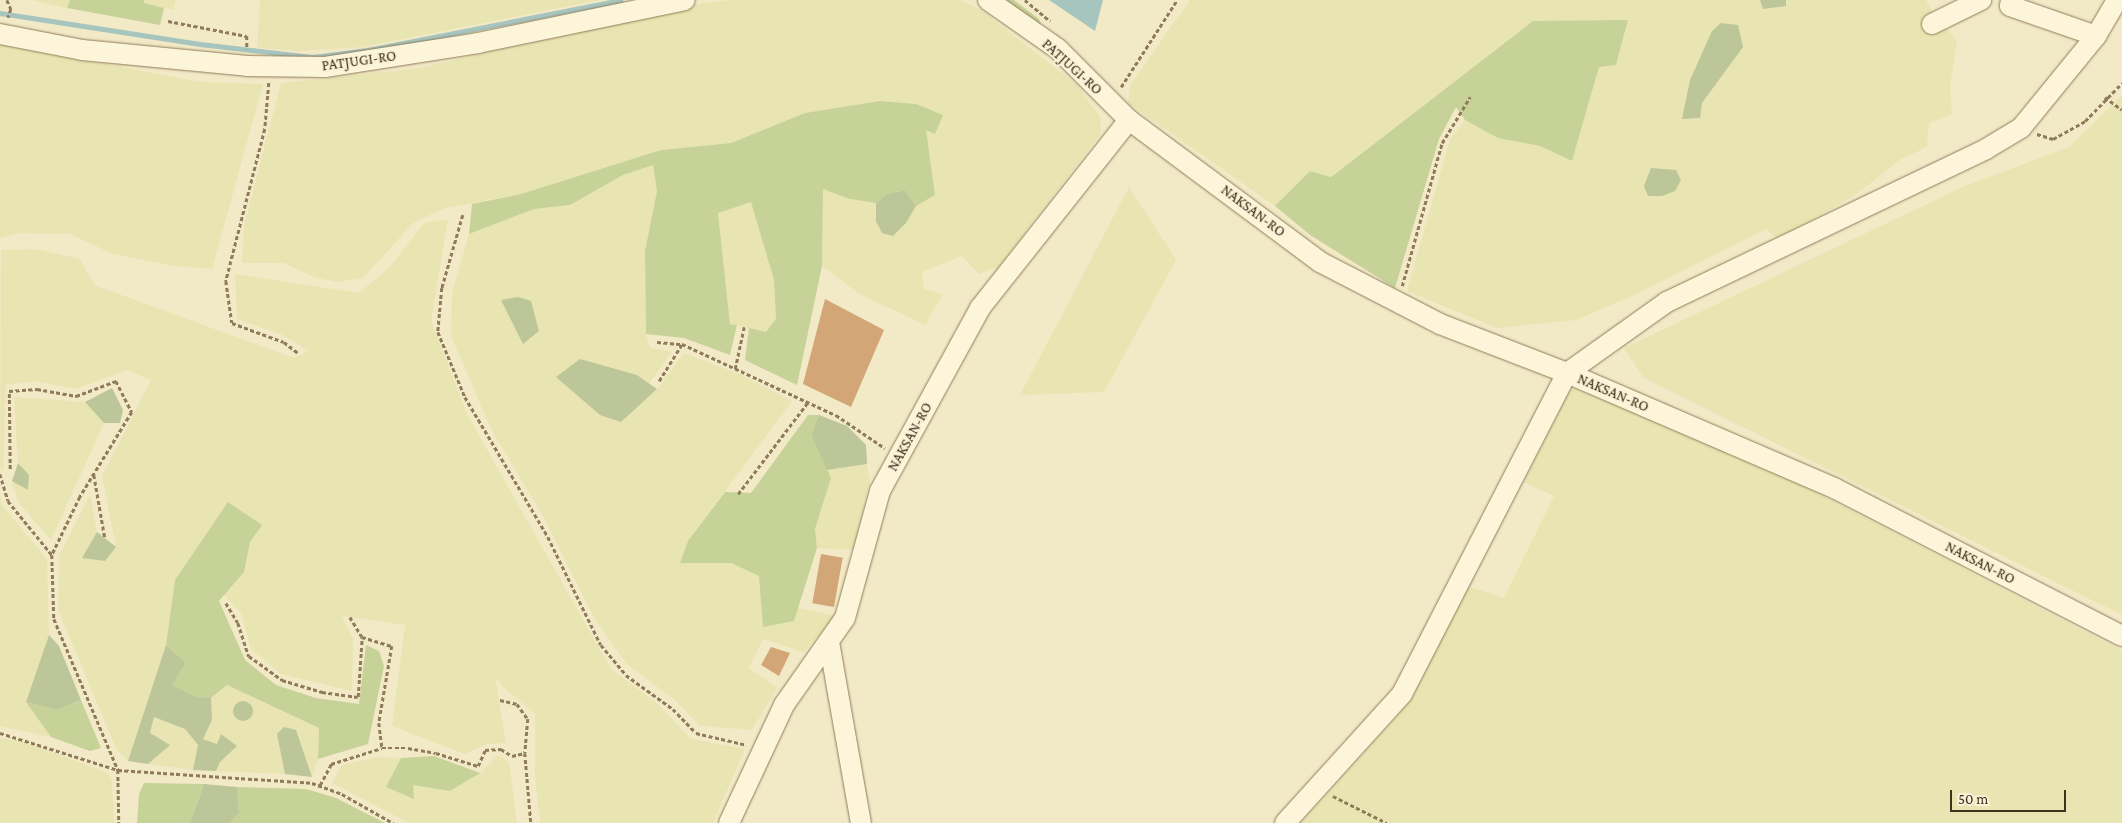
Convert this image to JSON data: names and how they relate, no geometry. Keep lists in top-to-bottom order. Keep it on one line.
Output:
{"streets":{"street":["PATJUGI-RO","NAKSAN-RO"]},"crossings":[["PATJUGI-RO","NAKSAN-RO"]],"scale_bar":"50 m"}
